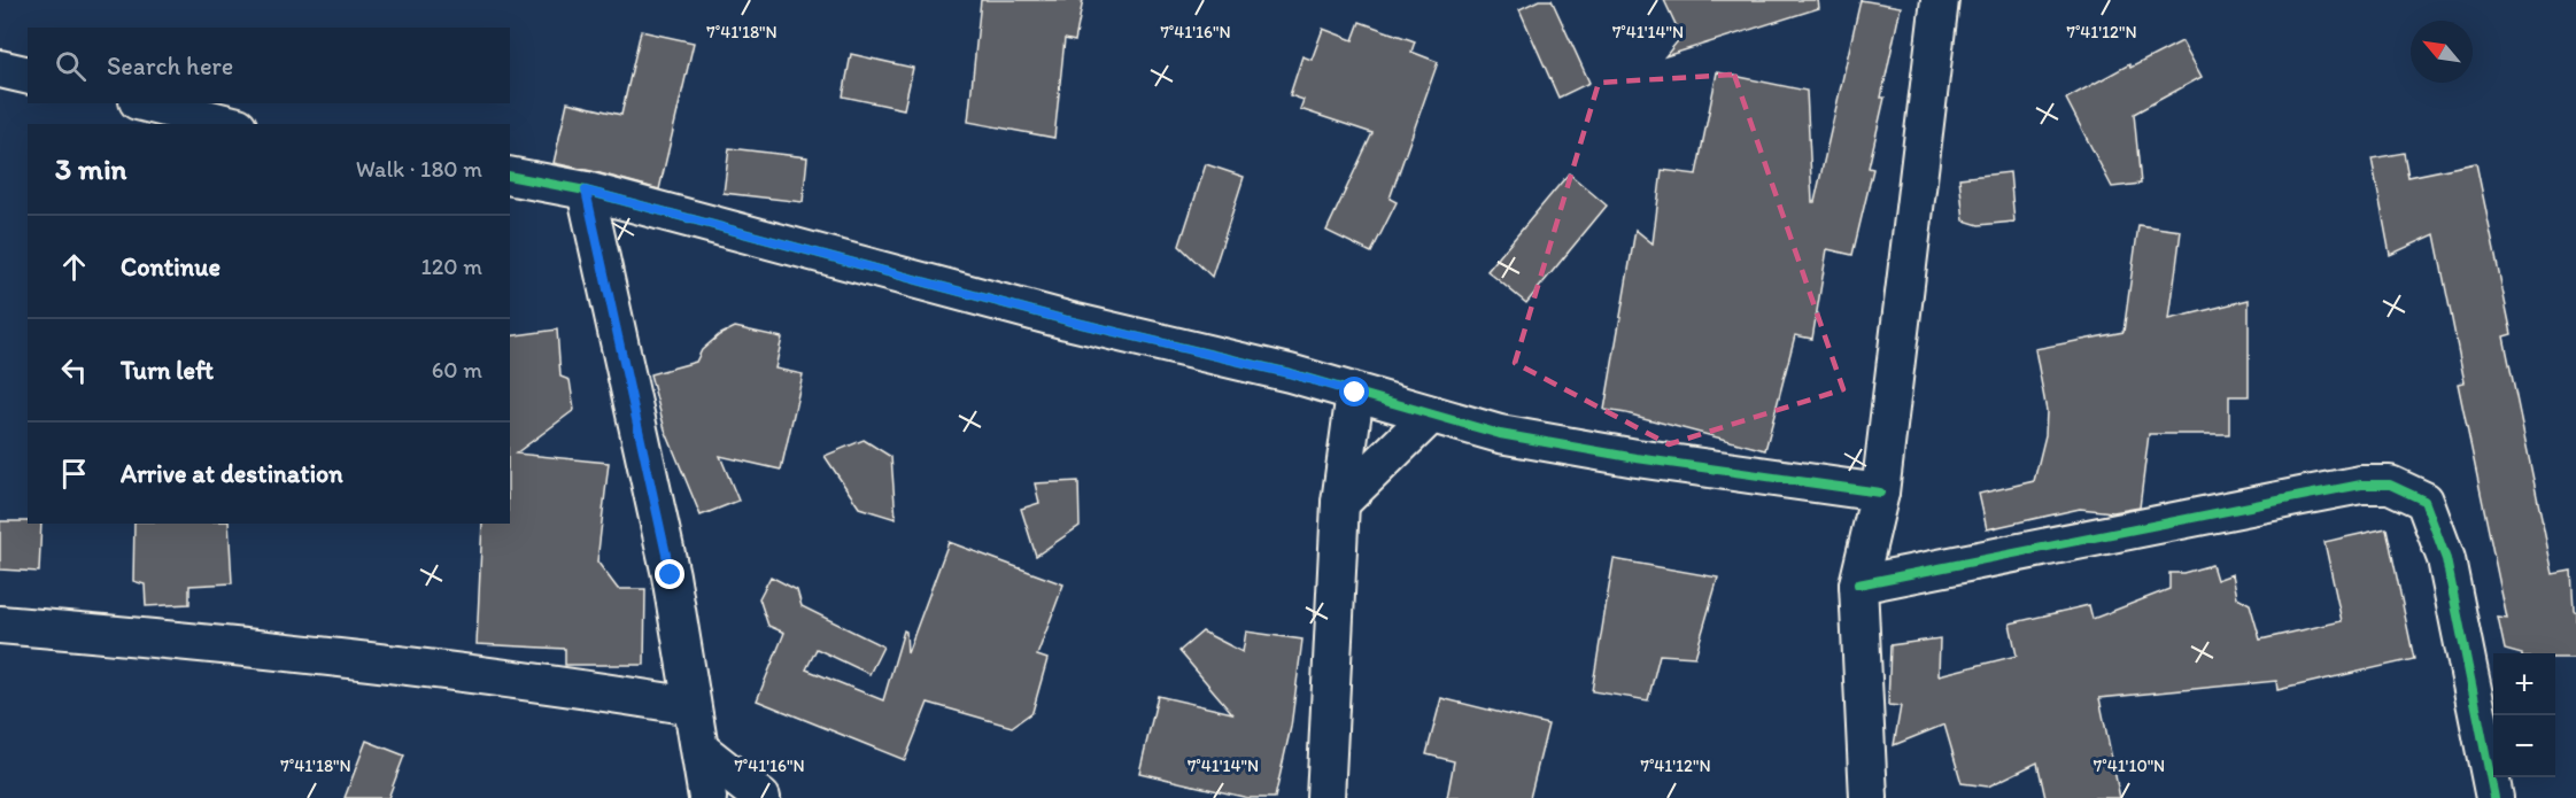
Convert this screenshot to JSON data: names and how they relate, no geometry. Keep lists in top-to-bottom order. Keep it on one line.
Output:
{"north":"top left","page":{"search":"Search here","heading":["3 min","Walk · 180 m"],"list":[["Continue","120 m"],["Turn left","60 m"],"Arrive at destination"],"map_buttons":["+","−"]},"coordinates":["7°41'16\"N","7°41'14\"N","7°41'18\"N","7°41'12\"N","7°41'10\"N"]}
